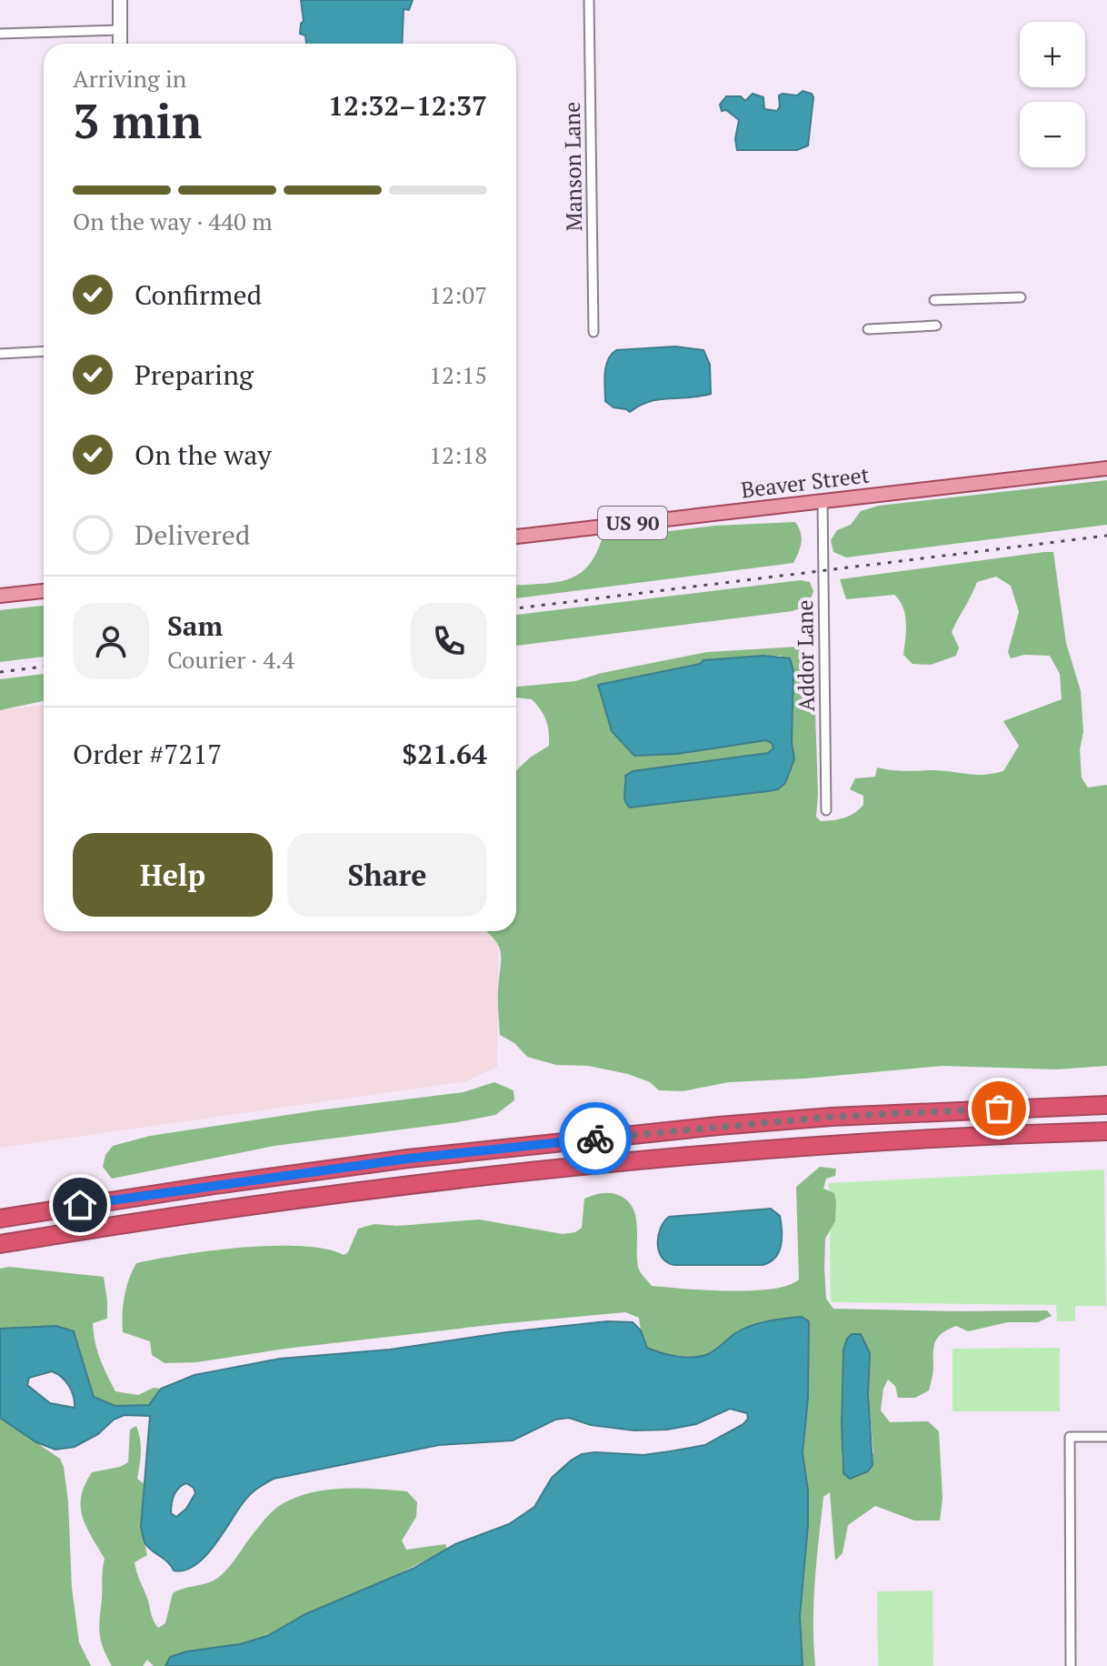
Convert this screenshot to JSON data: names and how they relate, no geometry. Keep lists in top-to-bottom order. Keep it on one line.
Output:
{"streets":{"main road":["Beaver Street","US 90"],"street":["Manson Lane","Addor Lane"]},"crossings":[["Beaver Street","Addor Lane"]],"page":{"map_buttons":["+","−"],"heading":["3 min","Arriving in","12:32–12:37"],"panel":["Sam","Courier · 4.4","Order #7217","$21.64"],"bar":"On the way · 440 m","list":[["Confirmed","12:07"],["Preparing","12:15"],["On the way","12:18"],"Delivered"],"buttons":["Help","Share"]}}
